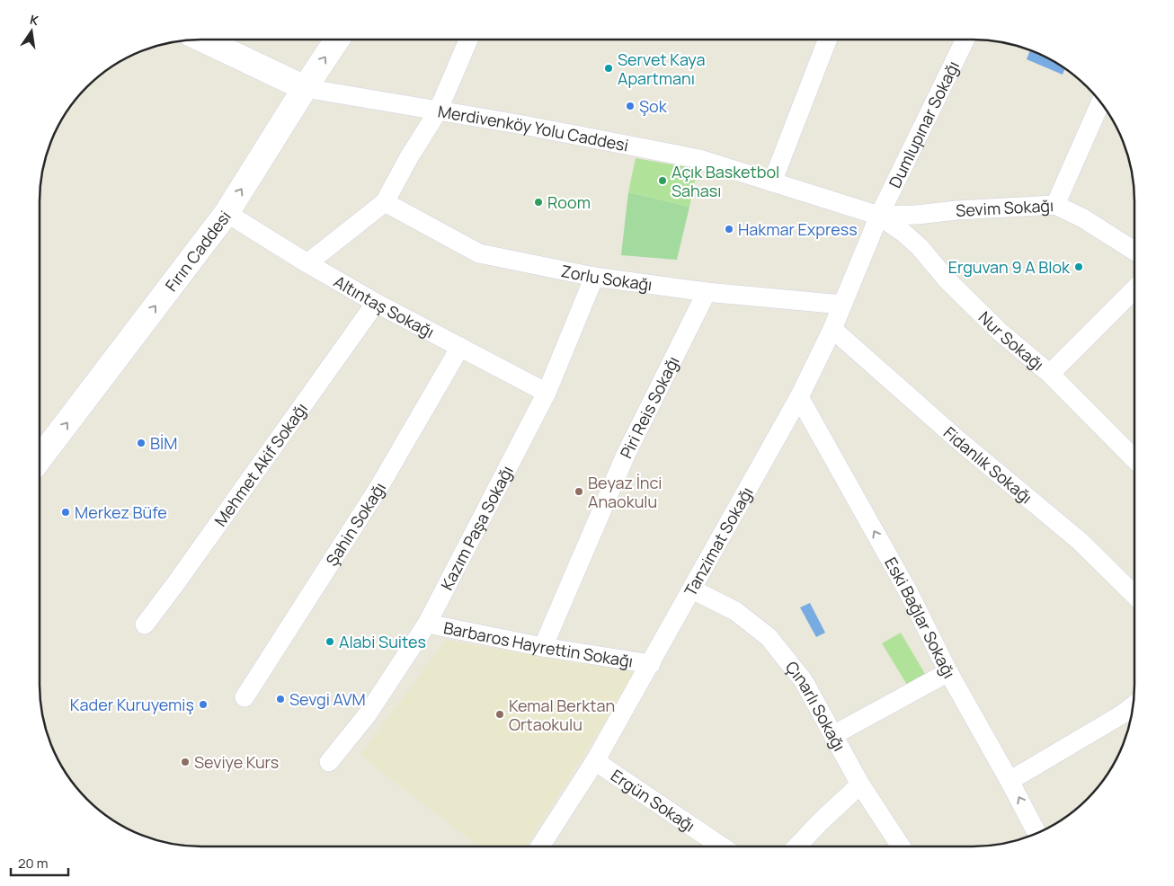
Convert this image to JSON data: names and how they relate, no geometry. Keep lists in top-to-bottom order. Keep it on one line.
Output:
{"streets":{"main road":["Merdivenköy Yolu Caddesi","Fırın Caddesi"],"street":["Dumlupınar Sokağı","Sevim Sokağı","Zorlu Sokağı","Altıntaş Sokağı","Nur Sokağı","Piri Reis Sokağı","Mehmet Akif Sokağı","Fidanlık Sokağı","Şahin Sokağı","Kazım Paşa Sokağı","Tanzimat Sokağı","Eski Bağlar Sokağı","Barbaros Hayrettin Sokağı","Çınarlı Sokağı","Ergün Sokağı"]},"crossings":[["Dumlupınar Sokağı","Merdivenköy Yolu Caddesi"],["Dumlupınar Sokağı","Sevim Sokağı"],["Dumlupınar Sokağı","Nur Sokağı"],["Dumlupınar Sokağı","Tanzimat Sokağı"],["Merdivenköy Yolu Caddesi","Sevim Sokağı"],["Merdivenköy Yolu Caddesi","Fırın Caddesi"],["Merdivenköy Yolu Caddesi","Nur Sokağı"],["Merdivenköy Yolu Caddesi","Tanzimat Sokağı"],["Sevim Sokağı","Nur Sokağı"],["Sevim Sokağı","Tanzimat Sokağı"],["Fırın Caddesi","Altıntaş Sokağı"],["Zorlu Sokağı","Piri Reis Sokağı"],["Zorlu Sokağı","Kazım Paşa Sokağı"],["Zorlu Sokağı","Tanzimat Sokağı"],["Altıntaş Sokağı","Mehmet Akif Sokağı"],["Altıntaş Sokağı","Şahin Sokağı"],["Altıntaş Sokağı","Kazım Paşa Sokağı"],["Nur Sokağı","Tanzimat Sokağı"],["Piri Reis Sokağı","Barbaros Hayrettin Sokağı"],["Fidanlık Sokağı","Tanzimat Sokağı"],["Kazım Paşa Sokağı","Barbaros Hayrettin Sokağı"],["Tanzimat Sokağı","Eski Bağlar Sokağı"],["Tanzimat Sokağı","Barbaros Hayrettin Sokağı"],["Tanzimat Sokağı","Çınarlı Sokağı"],["Tanzimat Sokağı","Ergün Sokağı"]],"one_way":["Fırın Caddesi","Eski Bağlar Sokağı"],"places":["Servet Kaya Apartmanı","Şok","Açık Basketbol Sahası","Room","Hakmar Express","Erguvan 9 A Blok","BİM","Beyaz İnci Anaokulu","Merkez Büfe","Alabi Suites","Sevgi AVM","Kader Kuruyemiş","Kemal Berktan Ortaokulu","Seviye Kurs"],"scale_bar":"20 m","north":"top"}
